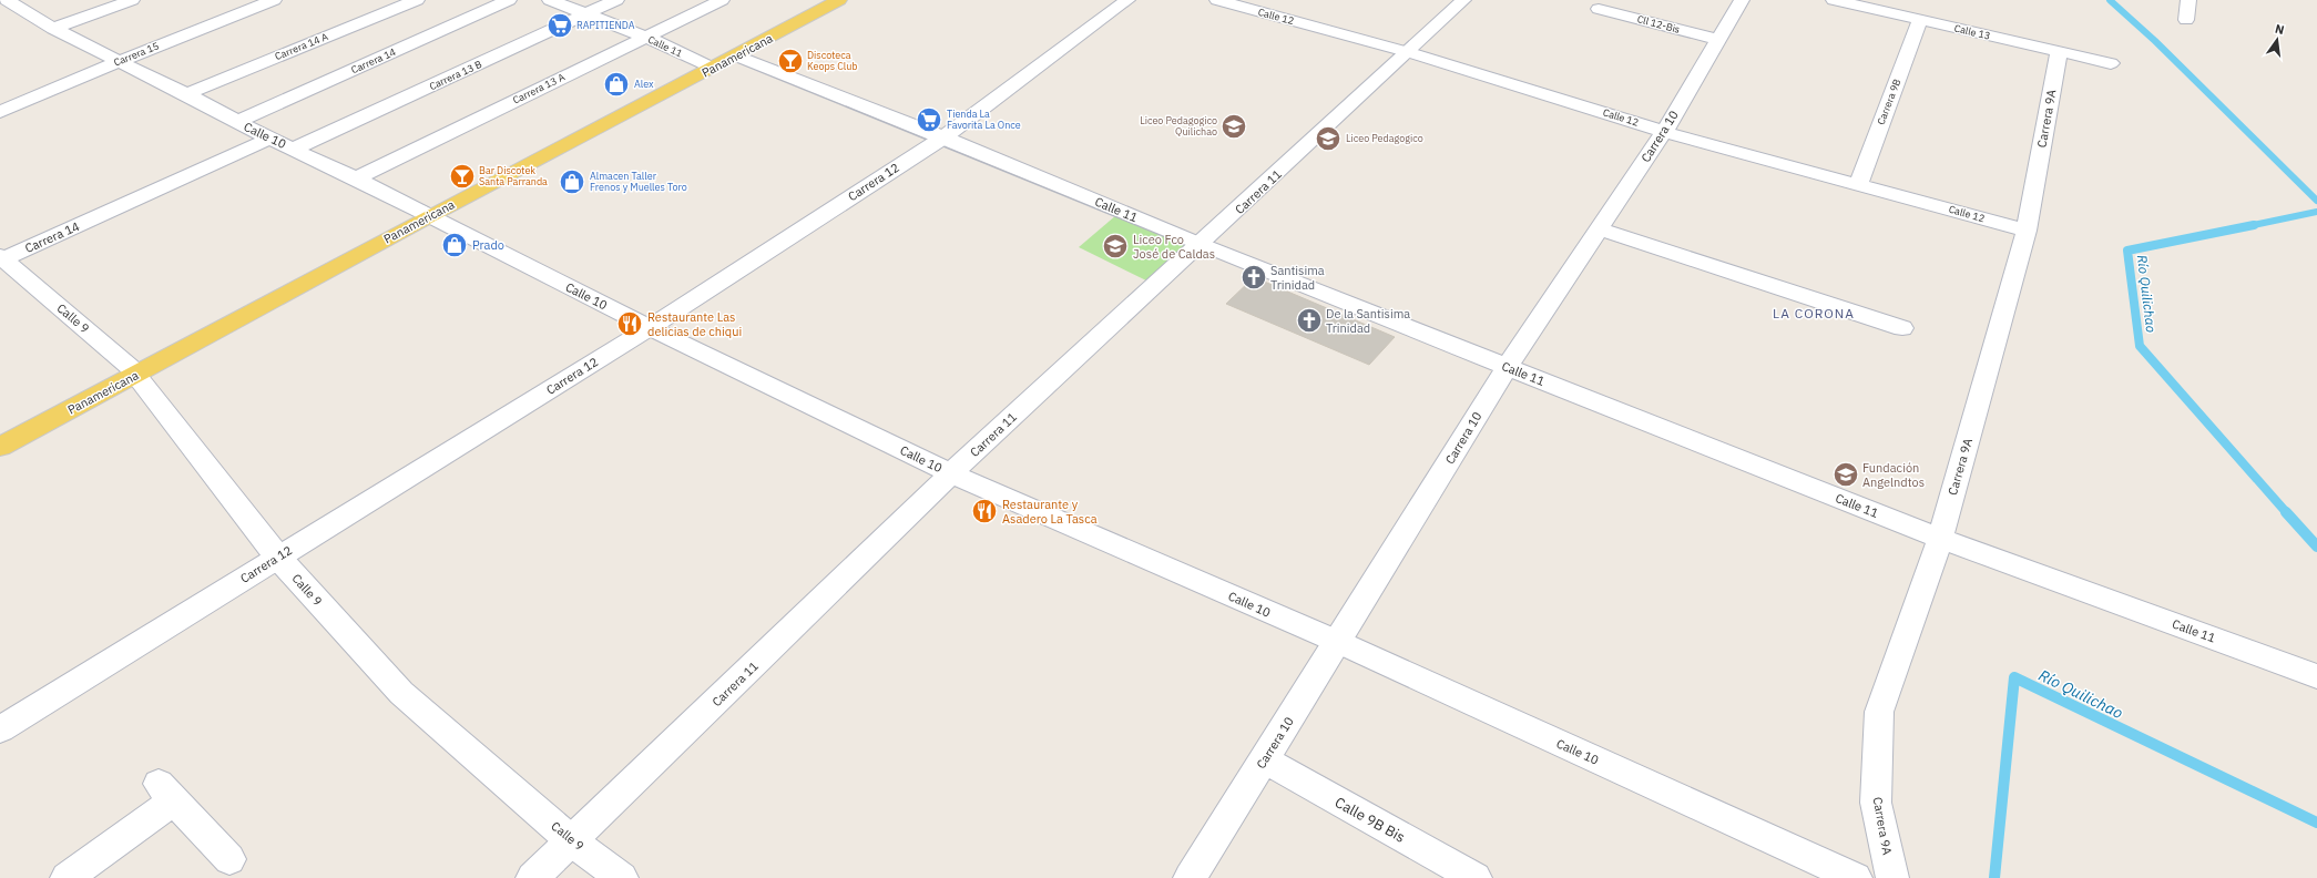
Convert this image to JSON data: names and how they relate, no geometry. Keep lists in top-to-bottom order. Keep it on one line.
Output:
{"streets":{"main road":["Panamericana"],"street":["Calle 12","Cll 12-Bis","Calle 13","Carrera 14 A","Calle 11","Carrera 15","Carrera 14","Carrera 13 B","Carrera 13 A","Carrera 9B","Carrera 9A","Calle 10","Carrera 10","Carrera 12","Carrera 11","Calle 9","Calle 9B Bis"]},"crossings":[["Calle 12","Carrera 9B"],["Calle 12","Carrera 9A"],["Calle 12","Carrera 10"],["Calle 12","Carrera 11"],["Cll 12-Bis","Carrera 10"],["Calle 13","Carrera 9B"],["Calle 13","Carrera 9A"],["Carrera 14 A","Calle 10"],["Calle 11","Panamericana"],["Calle 11","Carrera 13 B"],["Calle 11","Carrera 13 A"],["Calle 11","Carrera 9A"],["Calle 11","Carrera 10"],["Calle 11","Carrera 12"],["Calle 11","Carrera 11"],["Carrera 15","Calle 10"],["Panamericana","Calle 10"],["Panamericana","Calle 9"],["Carrera 14","Calle 10"],["Carrera 14","Calle 9"],["Carrera 13 B","Calle 10"],["Carrera 13 A","Calle 10"],["Calle 10","Carrera 10"],["Calle 10","Carrera 12"],["Calle 10","Carrera 11"],["Carrera 10","Calle 9B Bis"],["Carrera 12","Calle 9"],["Carrera 11","Calle 9"]],"districts":["LA CORONA"],"water":["Río Quilichao"],"places":{"supermarket":["RAPITIENDA","Tienda La Favorita La Once"],"bar":["Discoteca Keops Club","Bar Discotek Santa Parranda"],"shop":["Alex","Almacen Taller Frenos y Muelles Toro","Prado"],"school or university":["Liceo Pedagogico Quilichao","Liceo Pedagogico","Liceo Fco José de Caldas","Fundación Angelndtos"],"church":["Santisima Trinidad","De la Santisima Trinidad"],"restaurant":["Restaurante Las delicias de chiqui","Restaurante y Asadero La Tasca"]},"north":"top"}
